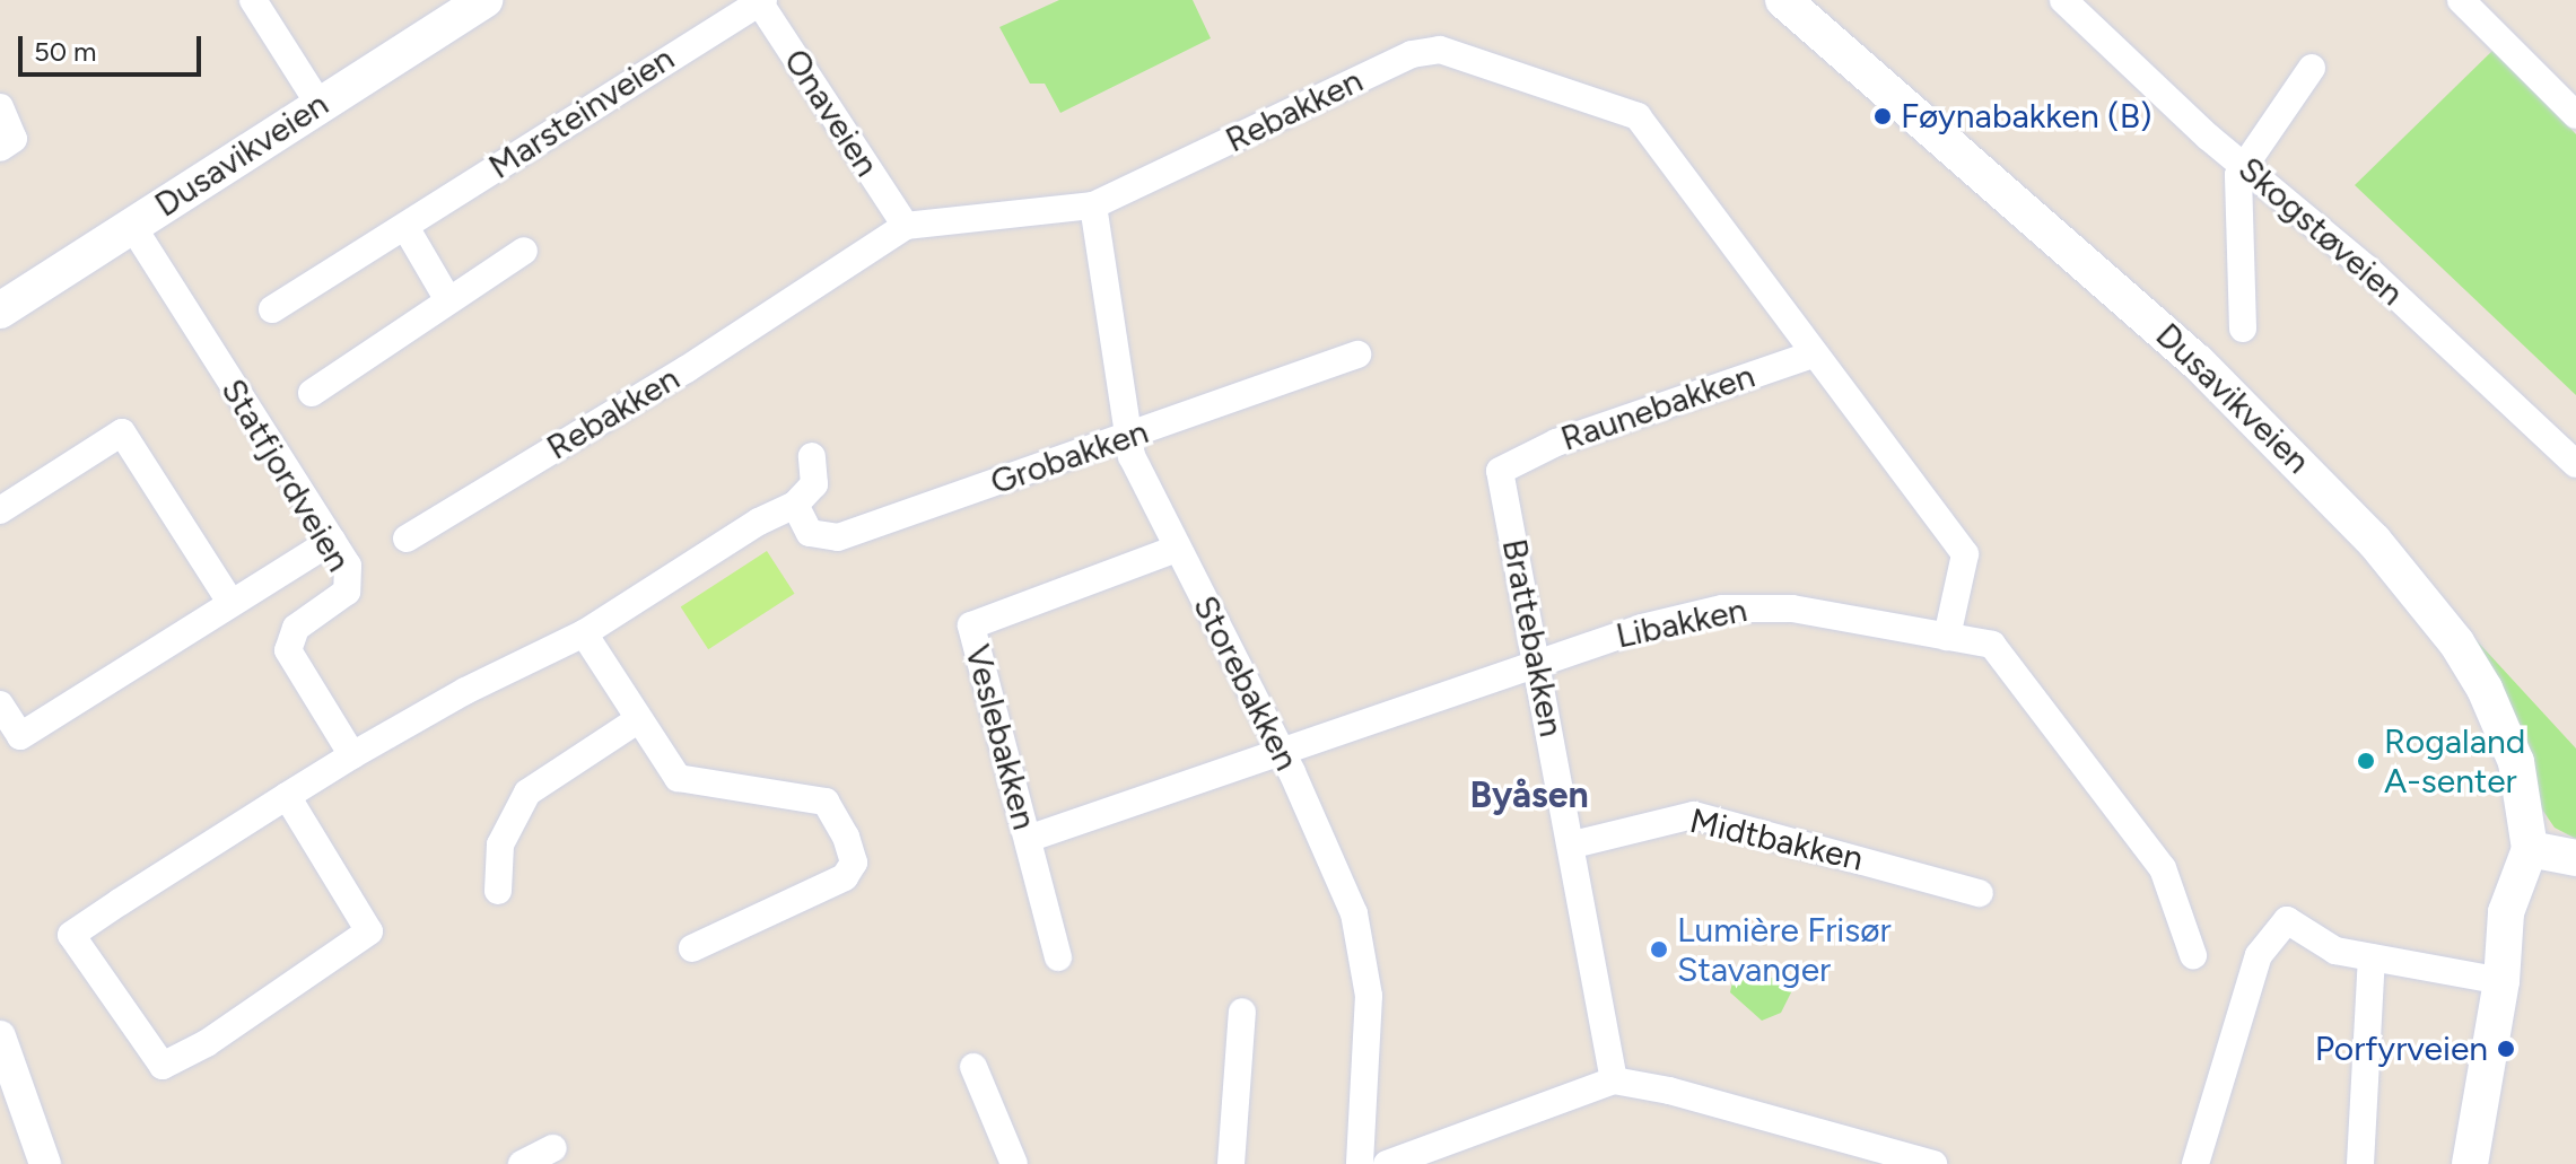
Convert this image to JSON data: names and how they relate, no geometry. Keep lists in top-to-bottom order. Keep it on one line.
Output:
{"streets":{"main road":["Dusavikveien"],"street":["Rebakken","Marsteinveien","Onaveien","Skogstøveien","Raunebakken","Grobakken","Statfjordveien","Libakken","Brattebakken","Storebakken","Veslebakken","Midtbakken"]},"crossings":[["Rebakken","Onaveien"],["Rebakken","Raunebakken"],["Rebakken","Libakken"],["Rebakken","Storebakken"],["Marsteinveien","Onaveien"],["Dusavikveien","Statfjordveien"],["Raunebakken","Brattebakken"],["Grobakken","Storebakken"],["Libakken","Brattebakken"],["Libakken","Storebakken"],["Libakken","Veslebakken"],["Brattebakken","Midtbakken"],["Storebakken","Veslebakken"]],"districts":["Byåsen"],"places":["Føynabakken (B)","Rogaland A-senter","Lumière Frisør Stavanger","Porfyrveien"],"scale_bar":"50 m"}
